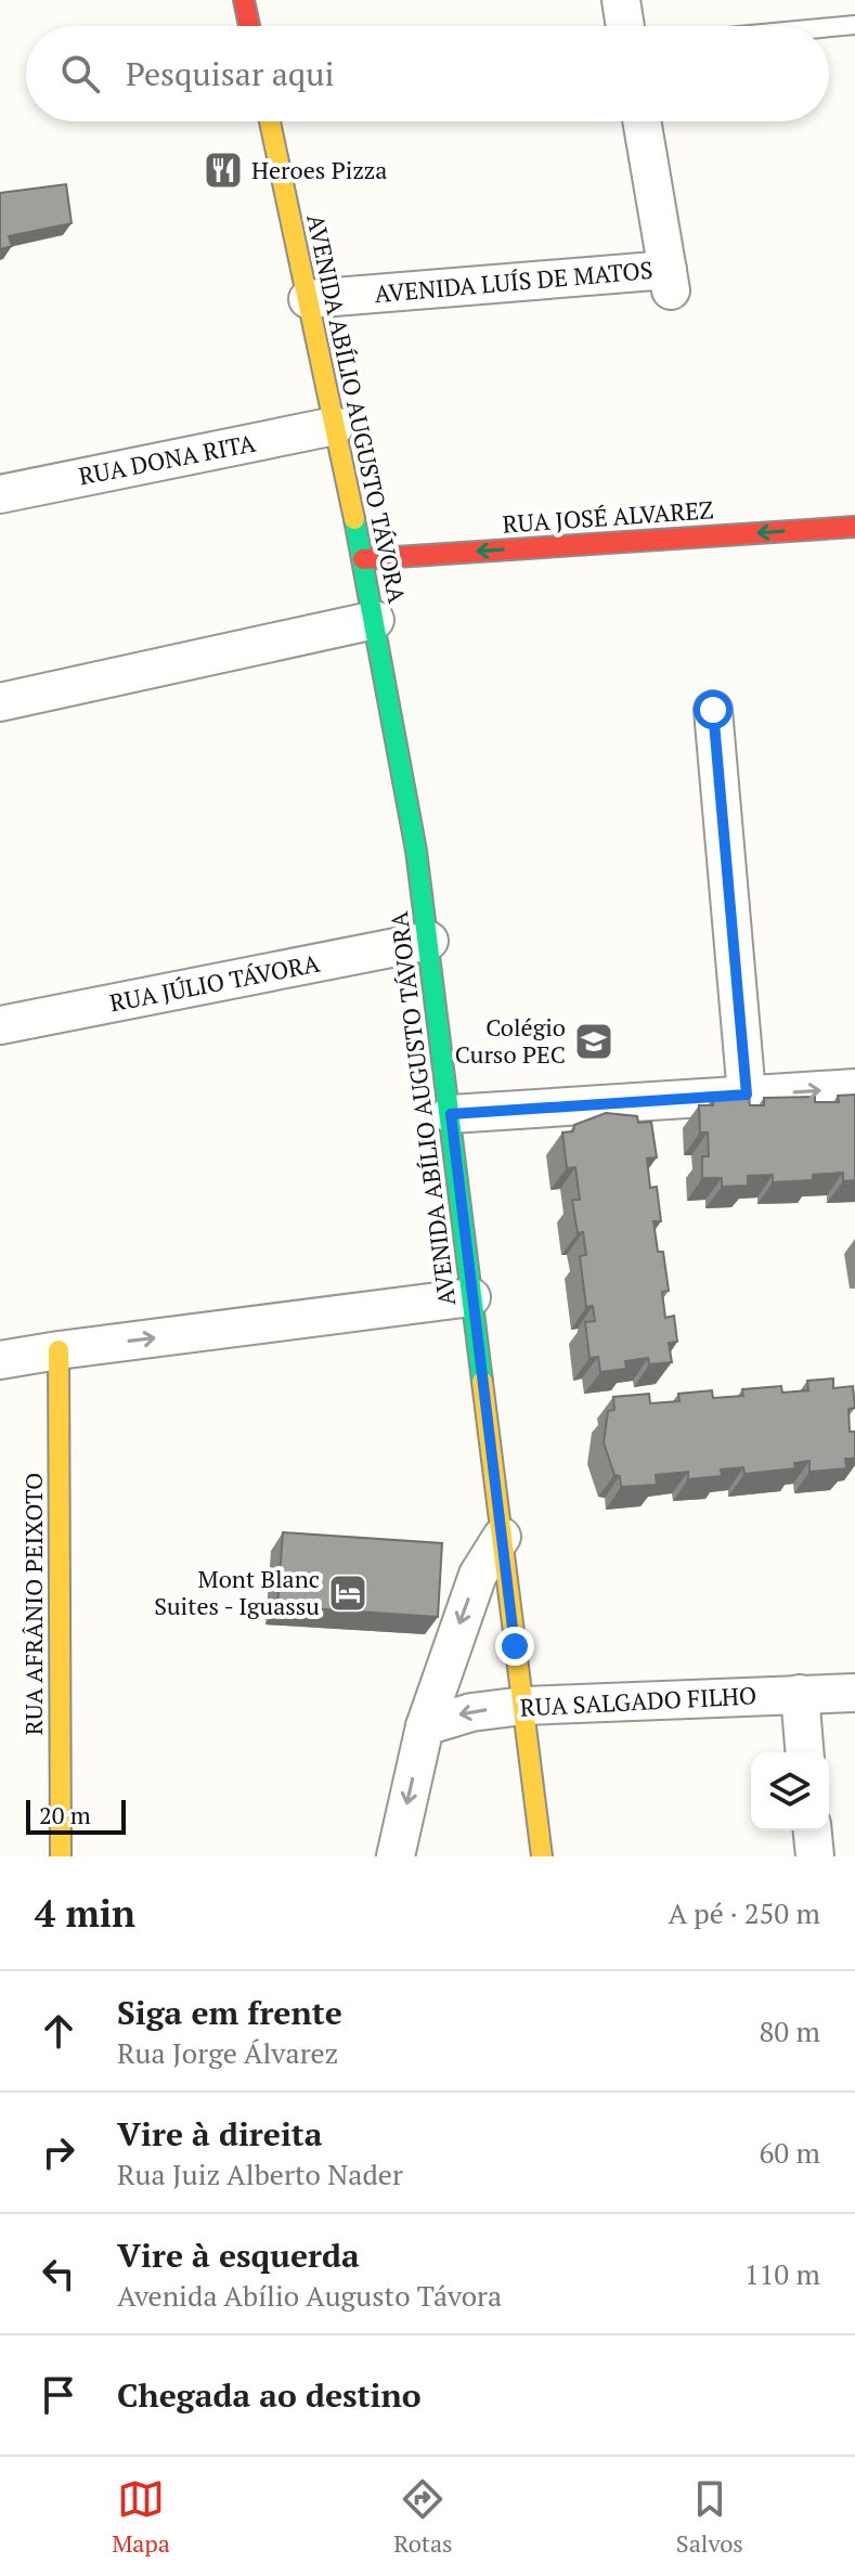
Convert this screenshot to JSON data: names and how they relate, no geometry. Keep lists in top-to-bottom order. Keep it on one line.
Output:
{"streets":{"main road":["AVENIDA ABÍLIO AUGUSTO TÁVORA","RUA JOSÉ ALVAREZ","RUA AFRÂNIO PEIXOTO"],"street":["AVENIDA LUÍS DE MATOS","RUA DONA RITA","RUA JÚLIO TÁVORA","RUA SALGADO FILHO"]},"crossings":[["AVENIDA LUÍS DE MATOS","AVENIDA ABÍLIO AUGUSTO TÁVORA"],["AVENIDA ABÍLIO AUGUSTO TÁVORA","RUA DONA RITA"],["AVENIDA ABÍLIO AUGUSTO TÁVORA","RUA JOSÉ ALVAREZ"],["AVENIDA ABÍLIO AUGUSTO TÁVORA","RUA JÚLIO TÁVORA"],["AVENIDA ABÍLIO AUGUSTO TÁVORA","RUA SALGADO FILHO"]],"one_way":["RUA JOSÉ ALVAREZ"],"places":{"restaurant":["Heroes Pizza"],"school or university":["Colégio Curso PEC"],"hotel":["Mont Blanc Suites - Iguassu"]},"scale_bar":"20 m","page":{"search":"Pesquisar aqui","scale":"20 m","heading":["4 min","A pé · 250 m"],"list":[["Siga em frente","Rua Jorge Álvarez","80 m"],["Vire à direita","Rua Juiz Alberto Nader","60 m"],["Vire à esquerda","Avenida Abílio Augusto Távora","110 m"],"Chegada ao destino"],"nav":["Mapa","Rotas","Salvos"]}}
